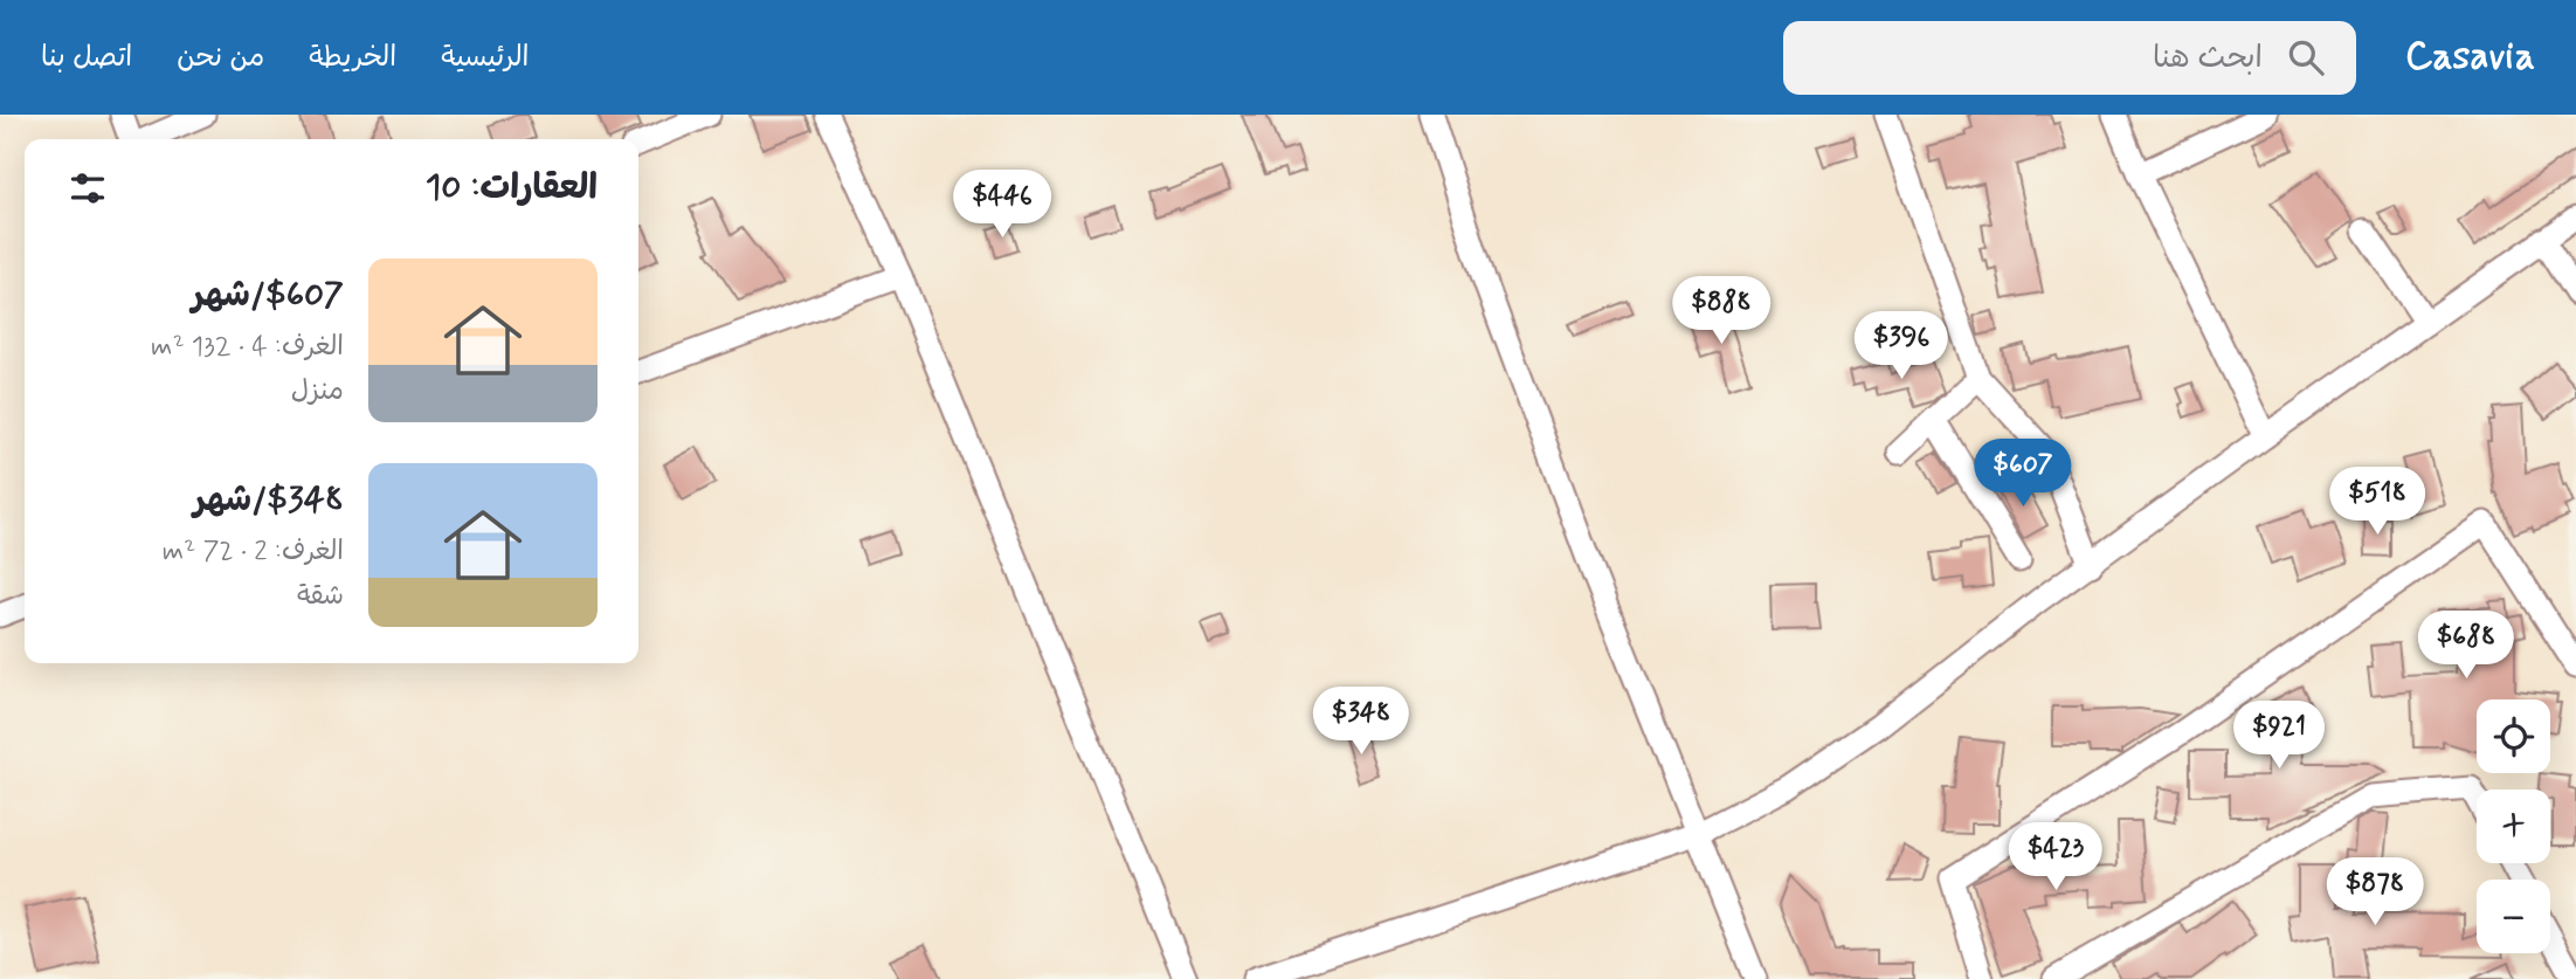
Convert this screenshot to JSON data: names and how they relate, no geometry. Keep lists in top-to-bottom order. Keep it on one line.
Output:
{"page":{"header":"Casavia","search":"ابحث هنا","nav":["الرئيسية","الخريطة","من نحن","اتصل بنا"],"heading":"العقارات: 10","price":["$446","$888","$396","$607","$518","$688","$348","$921","$423","$878"],"list":[{"name":"$607/شهر","note":"الغرف: 4 · 132 m² · منزل"},{"name":"$348/شهر","note":"الغرف: 2 · 72 m² · شقة"}],"map_buttons":["+","−"]}}
